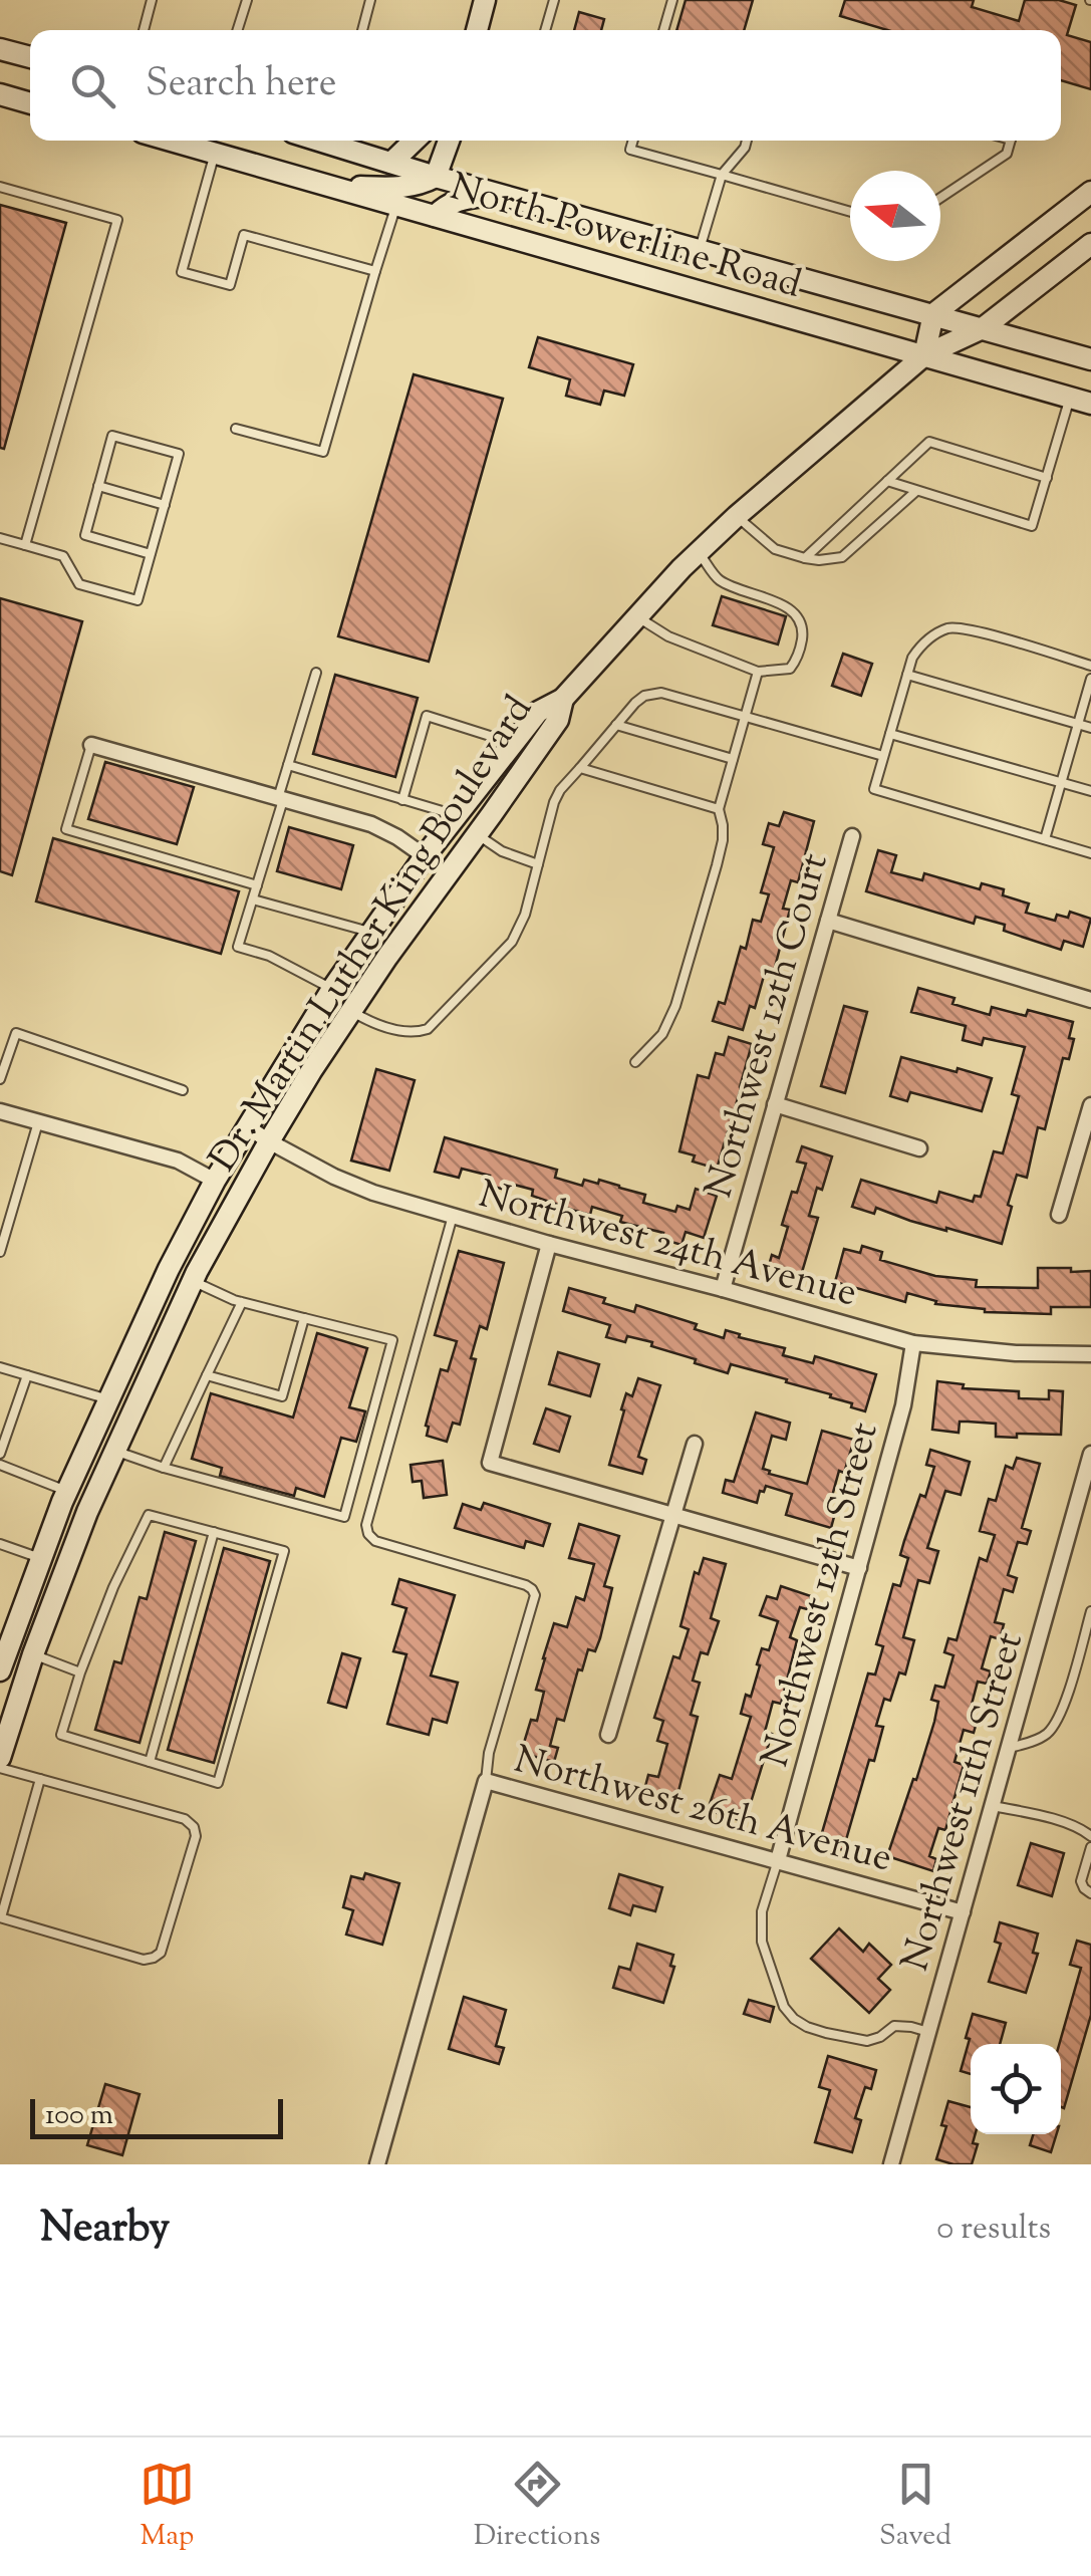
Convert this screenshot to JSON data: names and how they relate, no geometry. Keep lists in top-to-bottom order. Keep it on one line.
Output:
{"streets":{"main road":["North Powerline Road","Dr. Martin Luther King Boulevard"],"street":["Northwest 12th Court","Northwest 24th Avenue","Northwest 12th Street","Northwest 11th Street","Northwest 26th Avenue"]},"crossings":[["North Powerline Road","Dr. Martin Luther King Boulevard"],["Dr. Martin Luther King Boulevard","Northwest 24th Avenue"],["Northwest 12th Court","Northwest 24th Avenue"],["Northwest 24th Avenue","Northwest 12th Street"],["Northwest 12th Street","Northwest 26th Avenue"],["Northwest 11th Street","Northwest 26th Avenue"]],"scale_bar":"100 m","north":"left","page":{"search":"Search here","scale":"100 m","heading":["Nearby","0 results"],"nav":["Map","Directions","Saved"]}}
